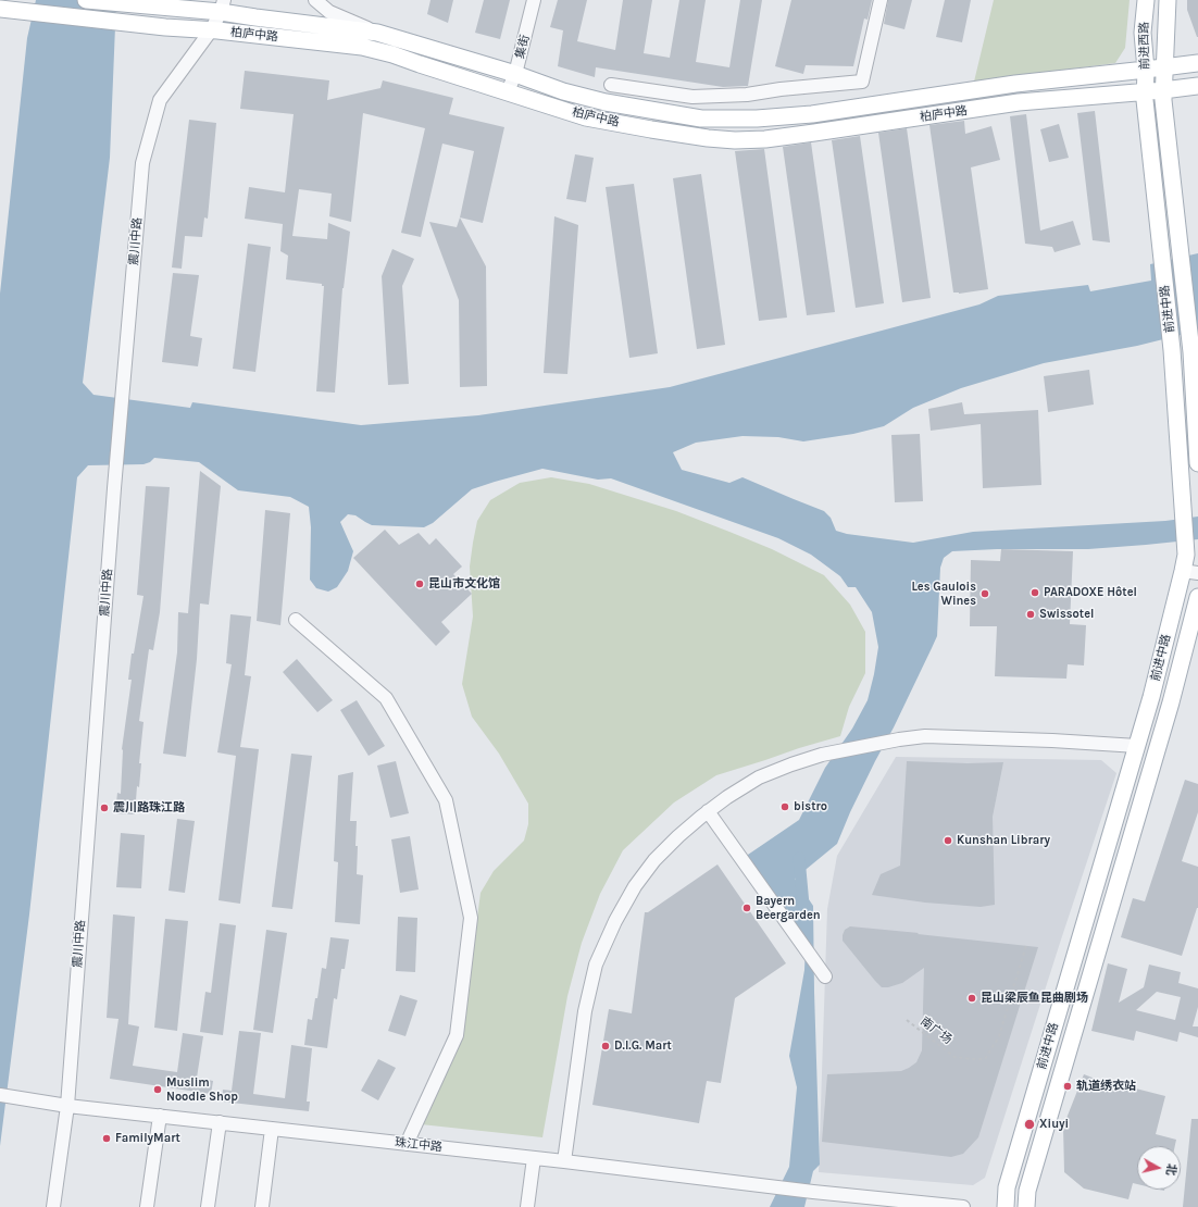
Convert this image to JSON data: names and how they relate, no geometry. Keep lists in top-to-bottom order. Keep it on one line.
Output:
{"streets":{"main road":["柏庐中路","前进西路","前进中路"],"street":["集街","震川中路","珠江中路"],"path":["南广场"]},"crossings":[["柏庐中路","前进西路"],["柏庐中路","集街"],["柏庐中路","震川中路"],["柏庐中路","前进中路"],["前进西路","前进中路"],["震川中路","珠江中路"]],"places":["昆山市文化馆","PARADOXE Hôtel","Les Gaulois Wines","Swissotel","bistro","震川路珠江路","Kunshan Library","Bayern Beergarden","昆山梁辰鱼昆曲剧场","D.I.G. Mart","轨道绣衣站","Muslim Noodle Shop","Xiuyi","FamilyMart"],"north":"right"}
